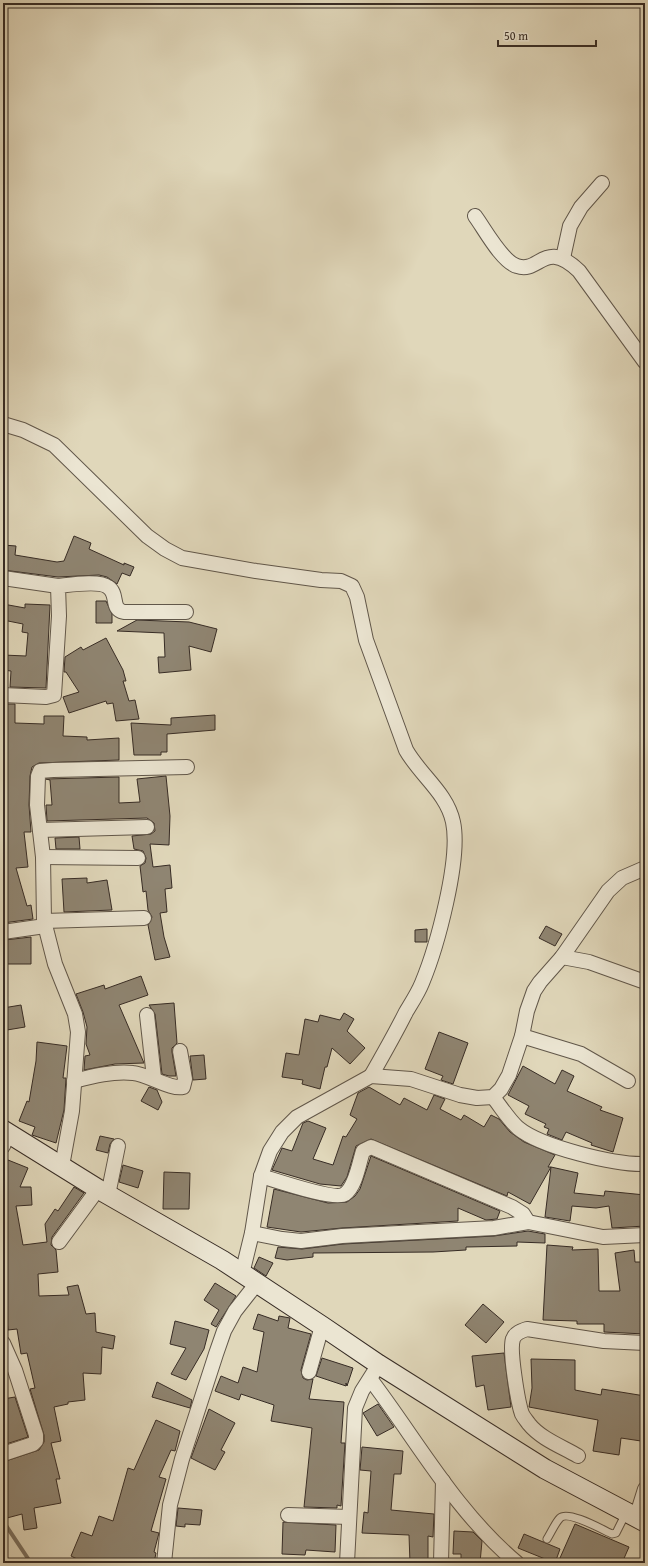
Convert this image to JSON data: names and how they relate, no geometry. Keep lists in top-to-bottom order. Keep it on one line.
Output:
{"scale_bar":"50 m"}
